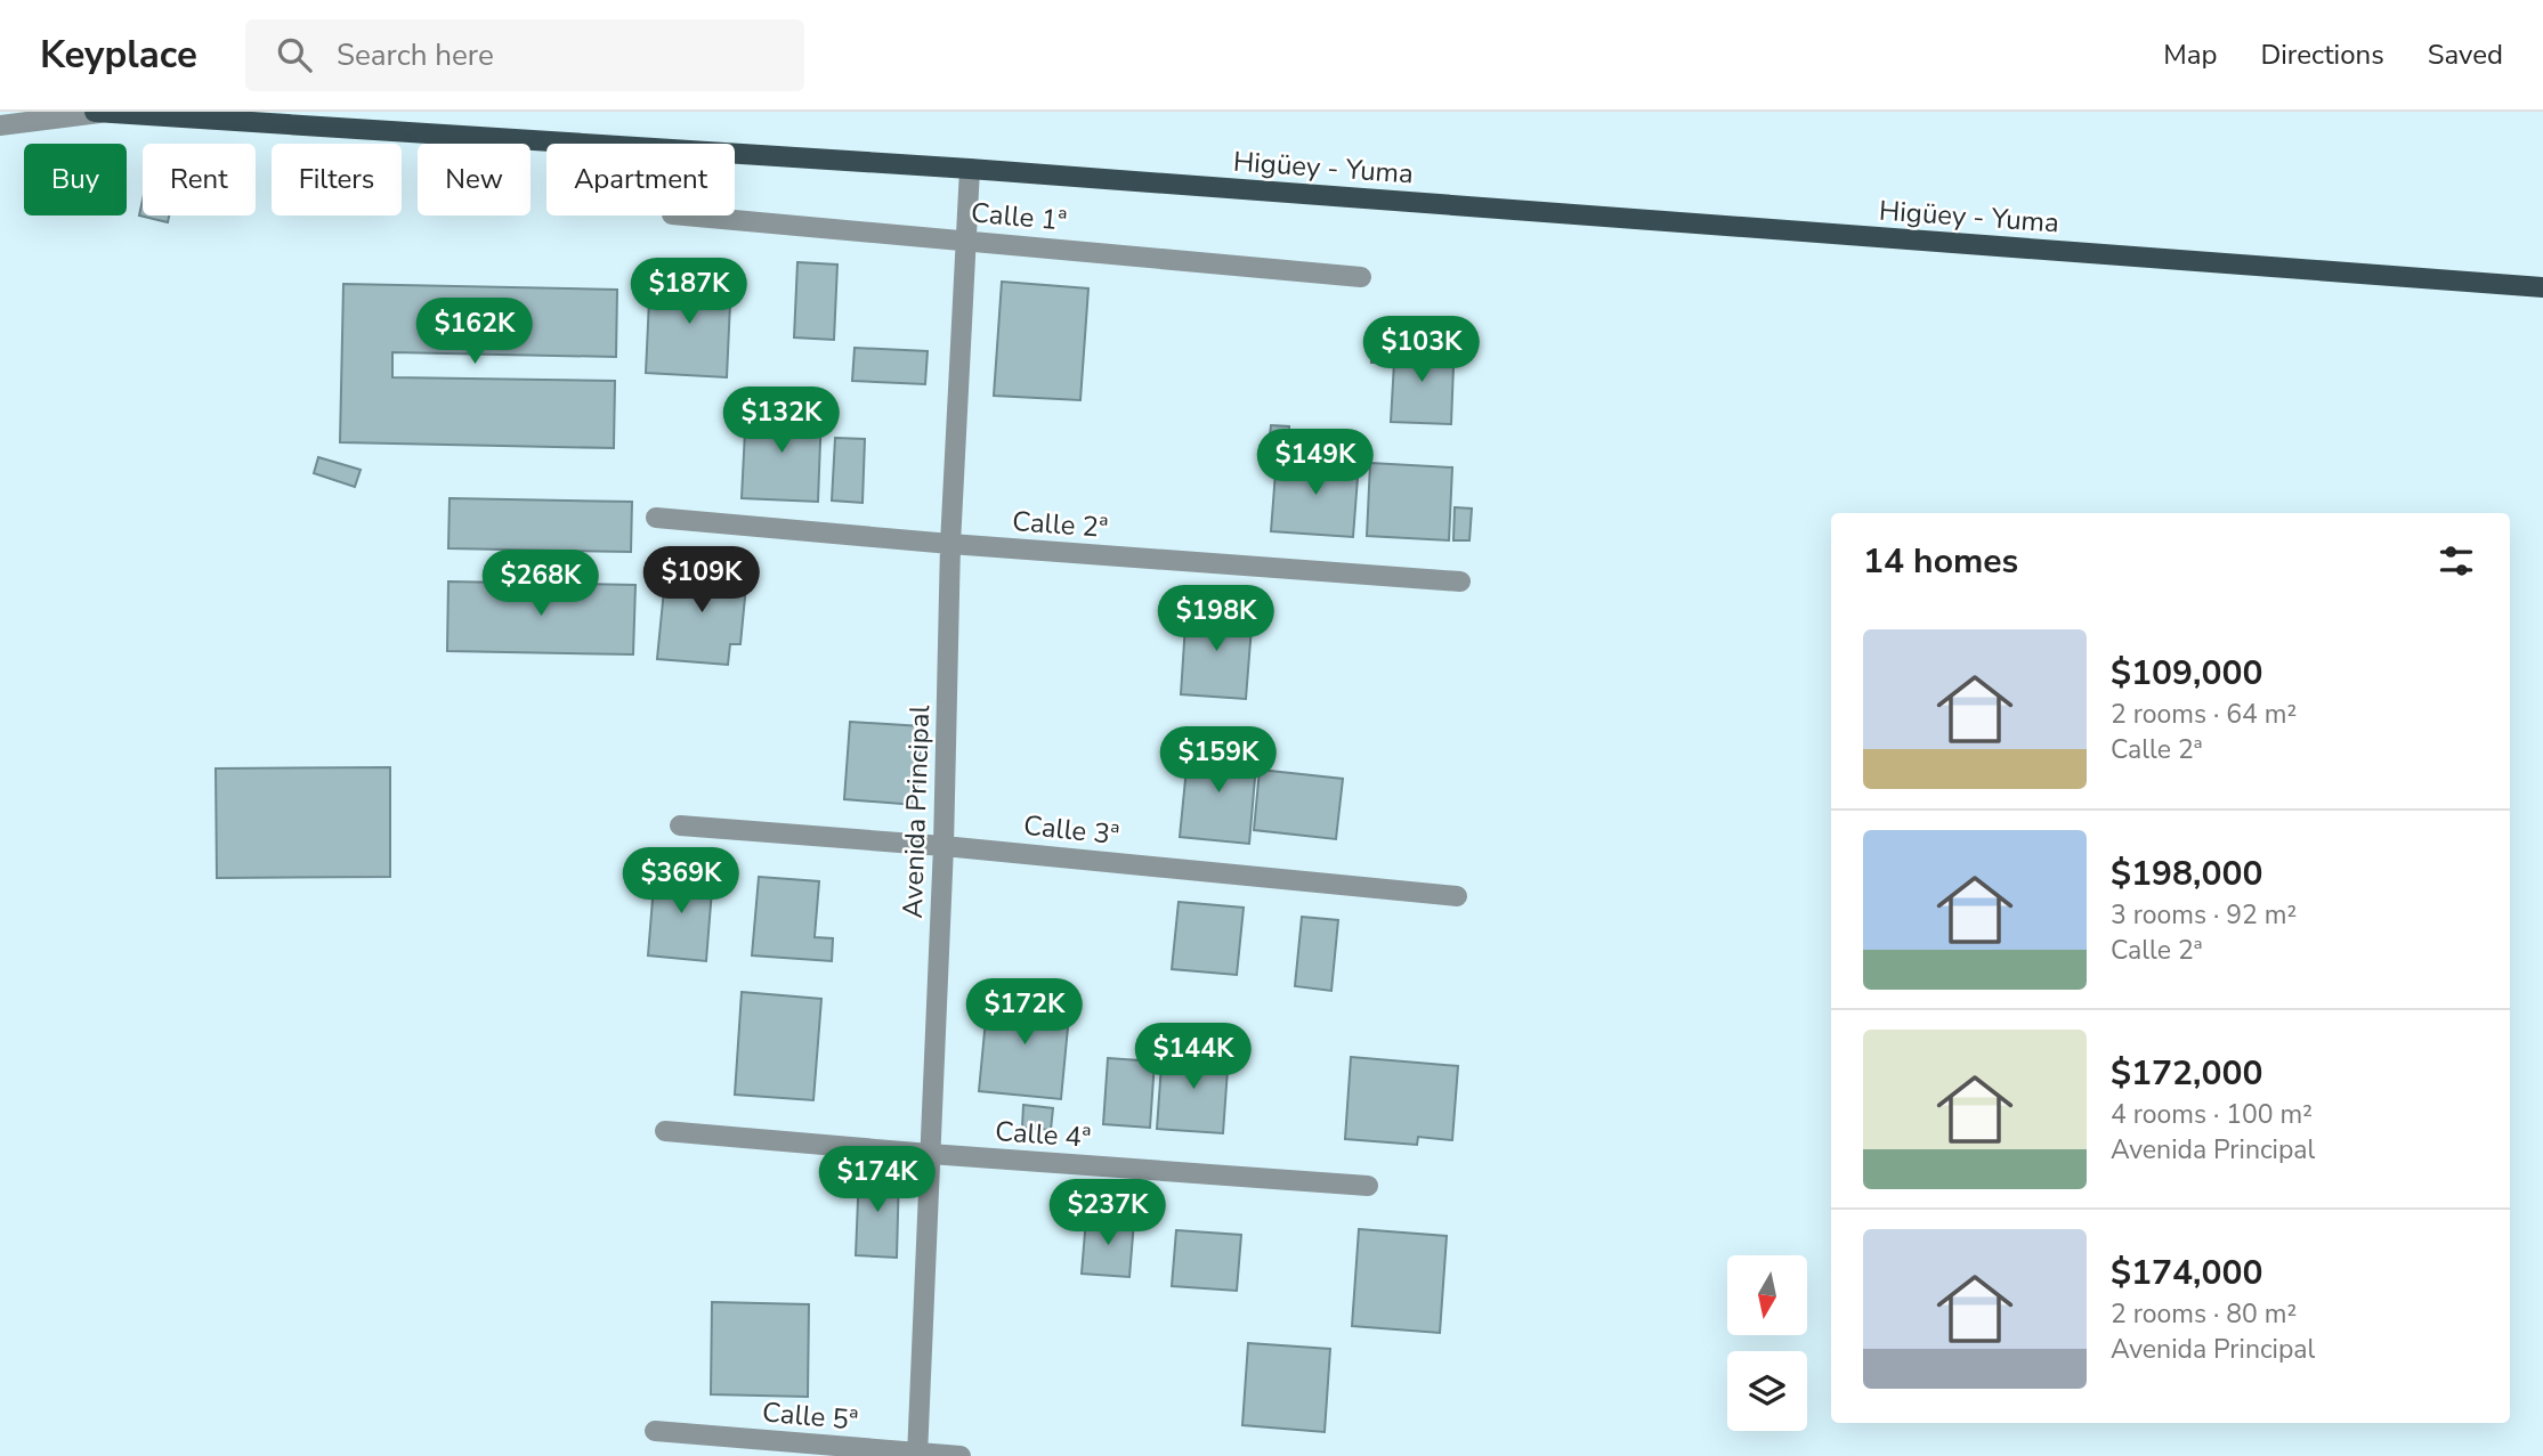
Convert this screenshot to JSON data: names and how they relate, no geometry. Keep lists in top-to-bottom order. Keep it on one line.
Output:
{"streets":{"main road":["Higüey - Yuma"],"street":["Calle 1ª","Calle 2ª","Avenida Principal","Calle 3ª","Calle 4ª","Calle 5ª"]},"crossings":[["Higüey - Yuma","Avenida Principal"],["Calle 1ª","Avenida Principal"],["Calle 2ª","Avenida Principal"],["Avenida Principal","Calle 3ª"],["Avenida Principal","Calle 4ª"],["Avenida Principal","Calle 5ª"]],"north":"bottom","page":{"header":"Keyplace","search":"Search here","nav":["Map","Directions","Saved"],"chip":["Buy","Rent","Filters","New","Apartment"],"price":["$187K","$162K","$103K","$132K","$149K","$109K","$268K","$198K","$159K","$369K","$172K","$144K","$174K","$237K"],"heading":"14 homes","list":[{"name":"$109,000","note":"2 rooms · 64 m² · Calle 2ª"},{"name":"$198,000","note":"3 rooms · 92 m² · Calle 2ª"},{"name":"$172,000","note":"4 rooms · 100 m² · Avenida Principal"},{"name":"$174,000","note":"2 rooms · 80 m² · Avenida Principal"}]}}
